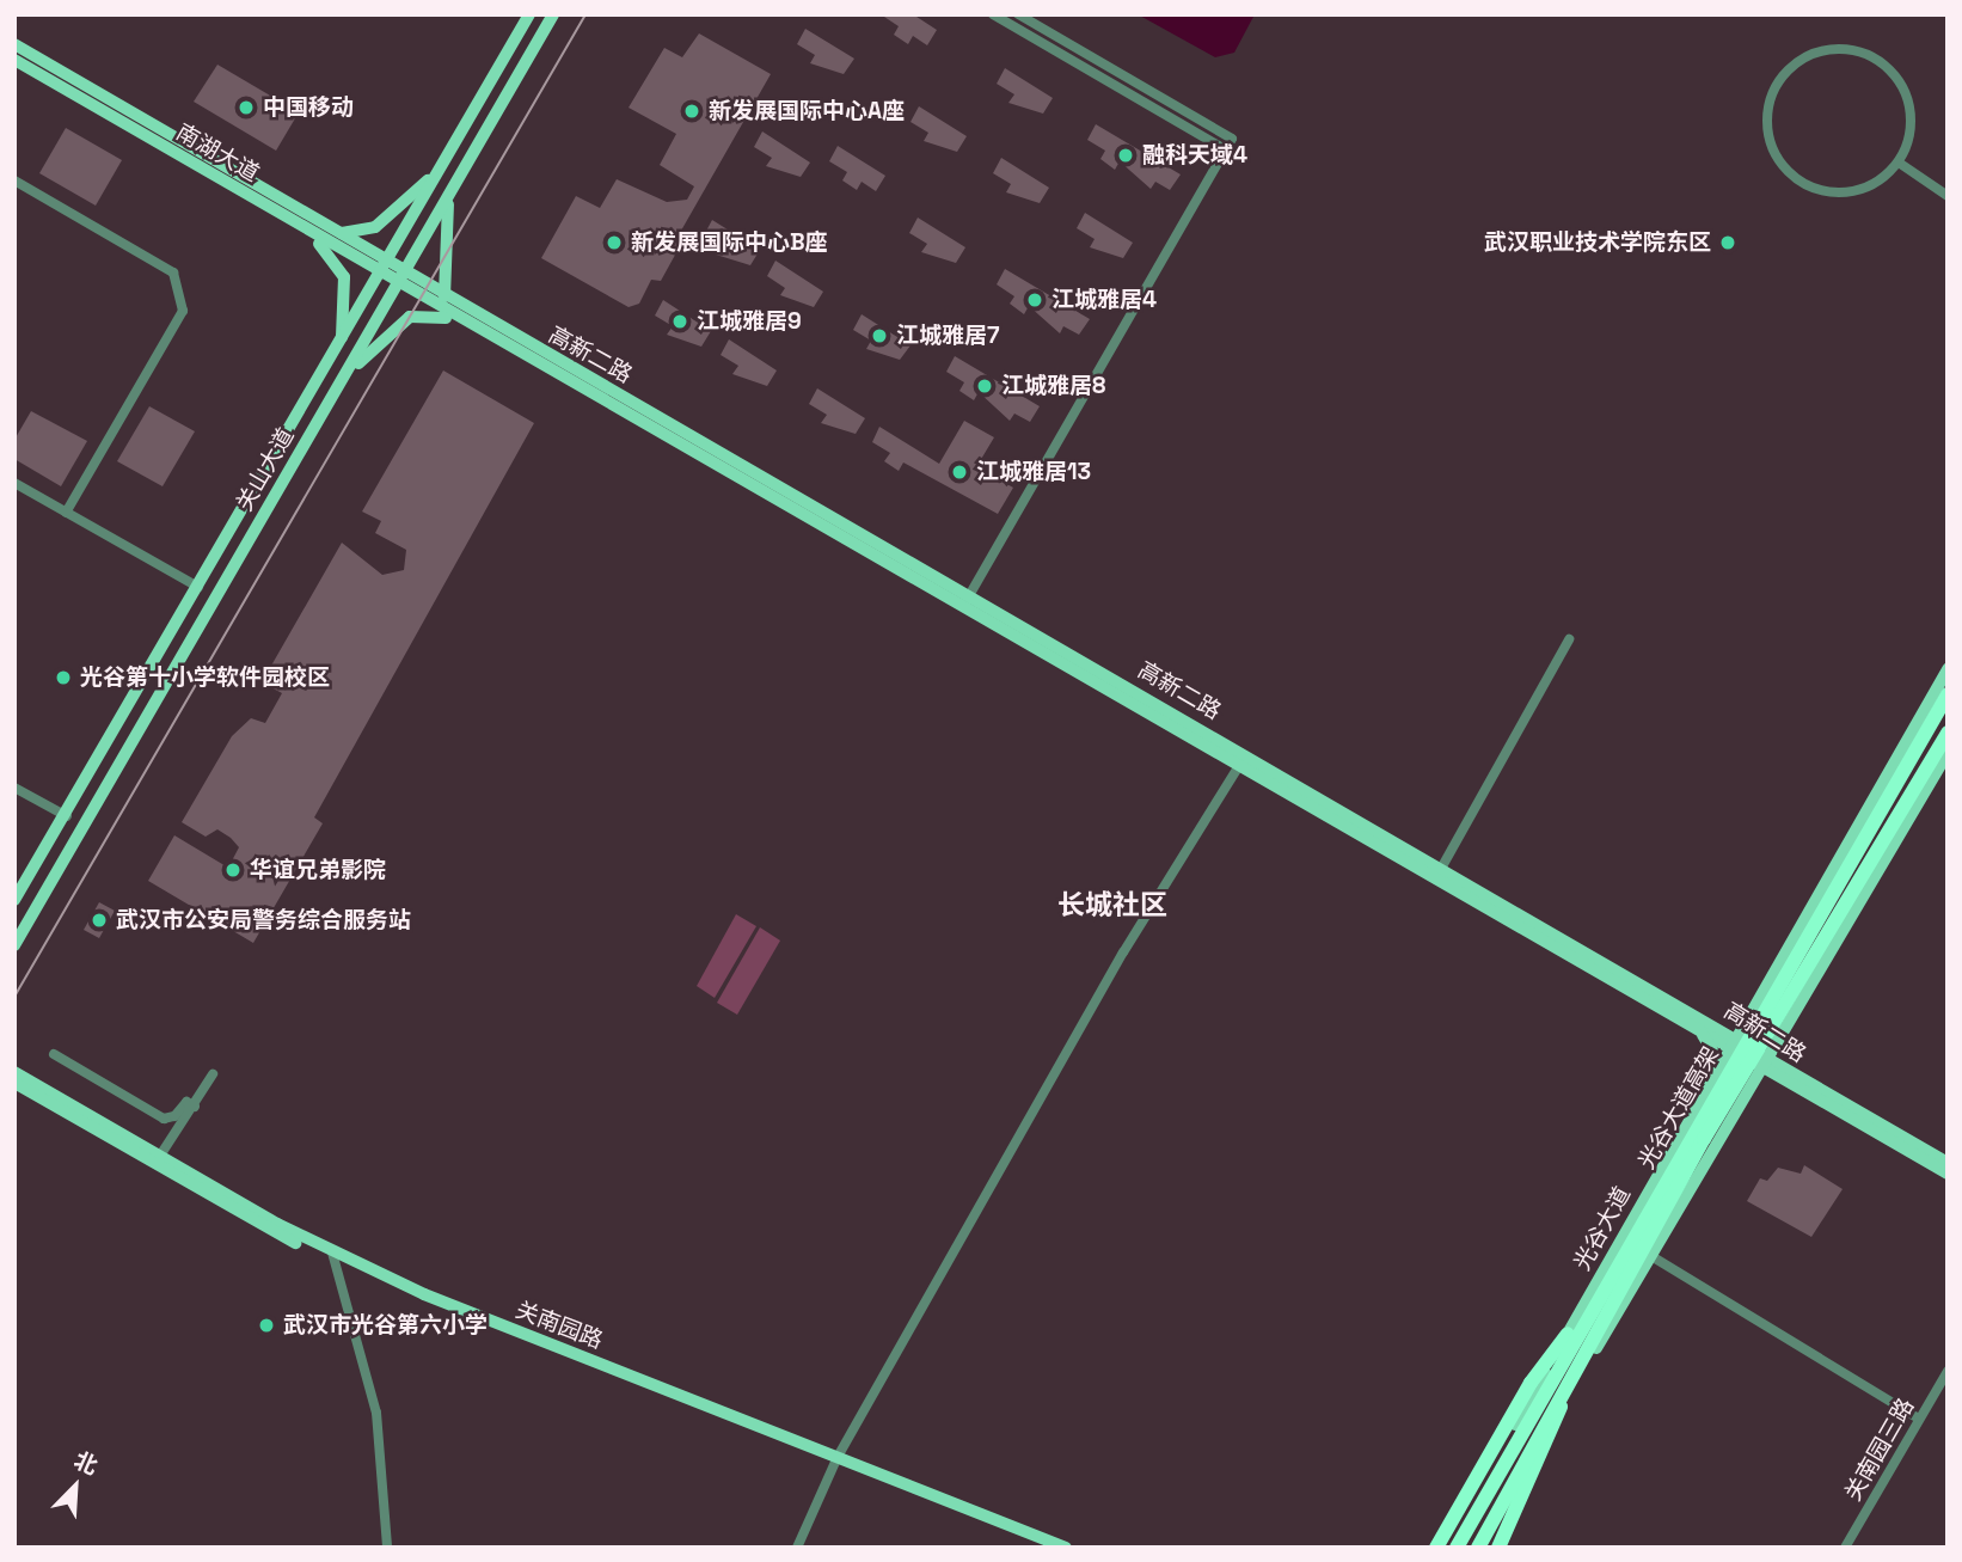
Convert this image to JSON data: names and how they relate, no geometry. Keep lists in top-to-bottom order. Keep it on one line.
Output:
{"streets":{"highway":["光谷大道高架"],"main road":["南湖大道","高新二路","关山大道","光谷大道","关南园路"],"street":["关南园三路"]},"crossings":[["南湖大道","高新二路"],["南湖大道","关山大道"],["高新二路","关山大道"],["高新二路","光谷大道"]],"districts":["长城社区"],"places":["中国移动","新发展国际中心A座","融科天域4","新发展国际中心B座","武汉职业技术学院东区","江城雅居4","江城雅居9","江城雅居7","江城雅居8","江城雅居13","光谷第十小学软件园校区","华谊兄弟影院","武汉市公安局警务综合服务站","武汉市光谷第六小学"],"north":"top right"}
